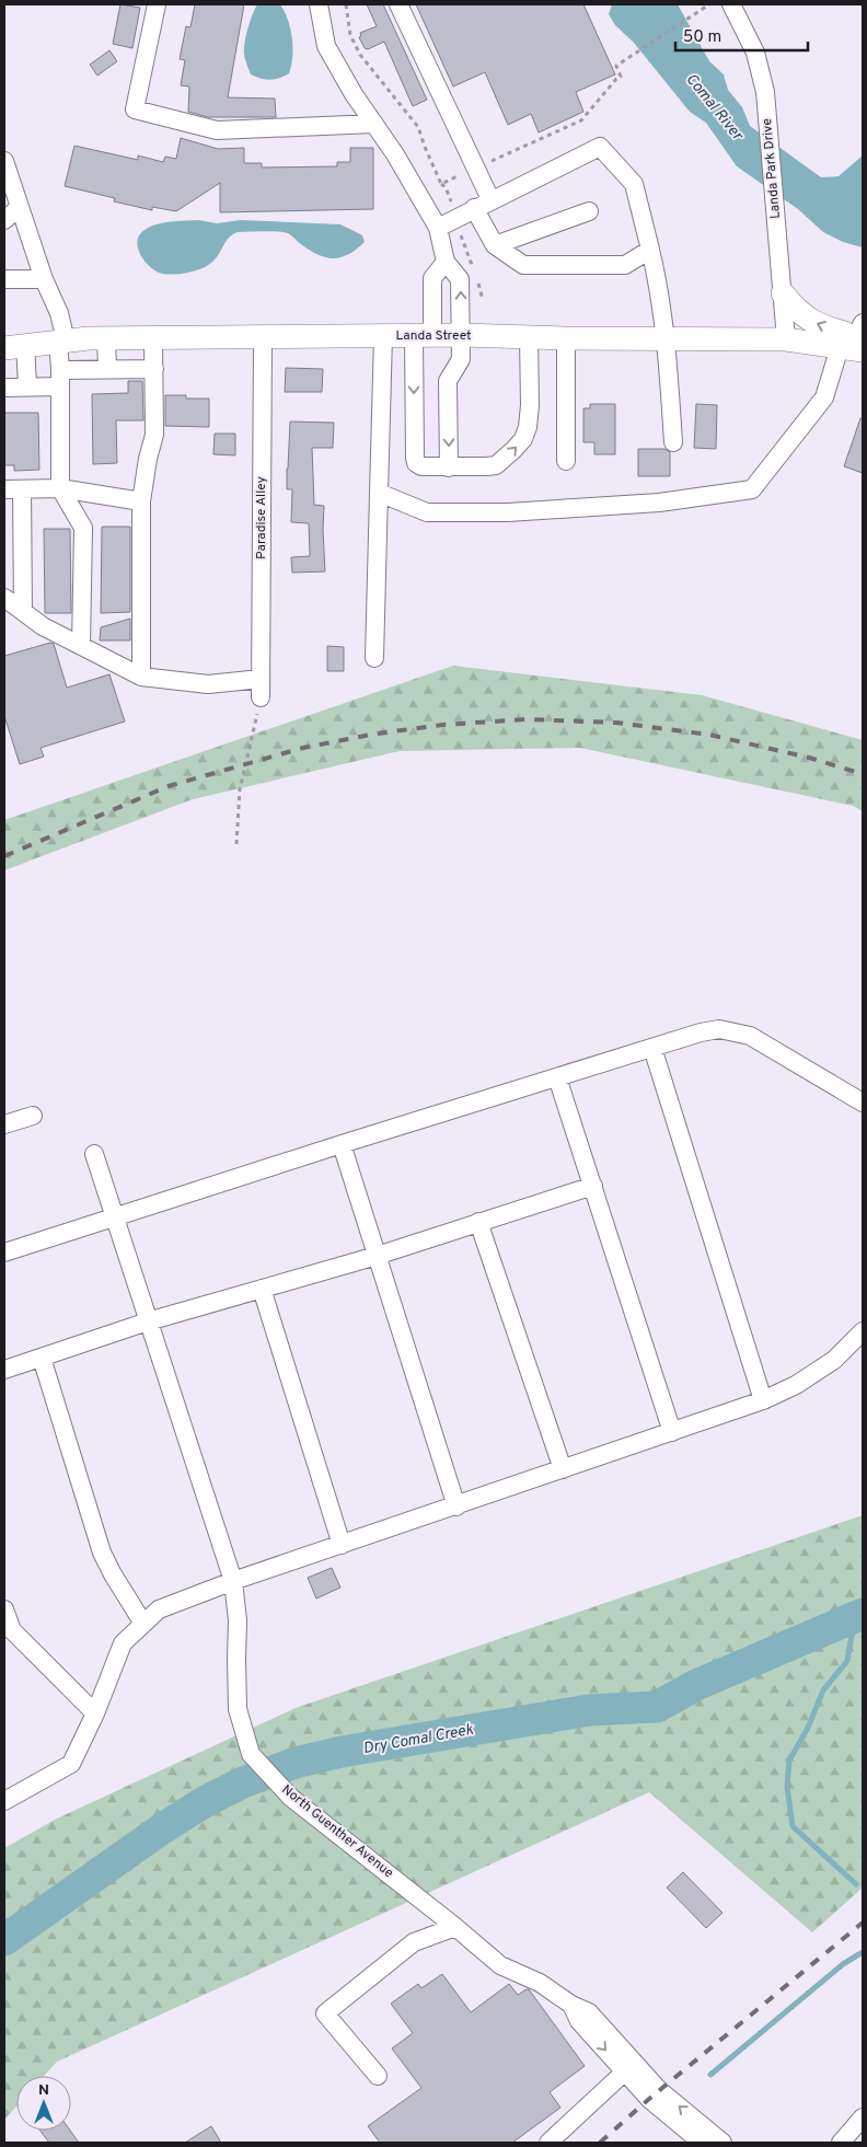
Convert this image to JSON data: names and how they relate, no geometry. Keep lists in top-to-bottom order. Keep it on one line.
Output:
{"streets":{"main road":["Landa Street"],"street":["Landa Park Drive","Paradise Alley","North Guenther Avenue"]},"crossings":[["Landa Park Drive","Landa Street"],["Landa Street","Paradise Alley"]],"water":["Comal River","Dry Comal Creek"],"scale_bar":"50 m","north":"top"}
